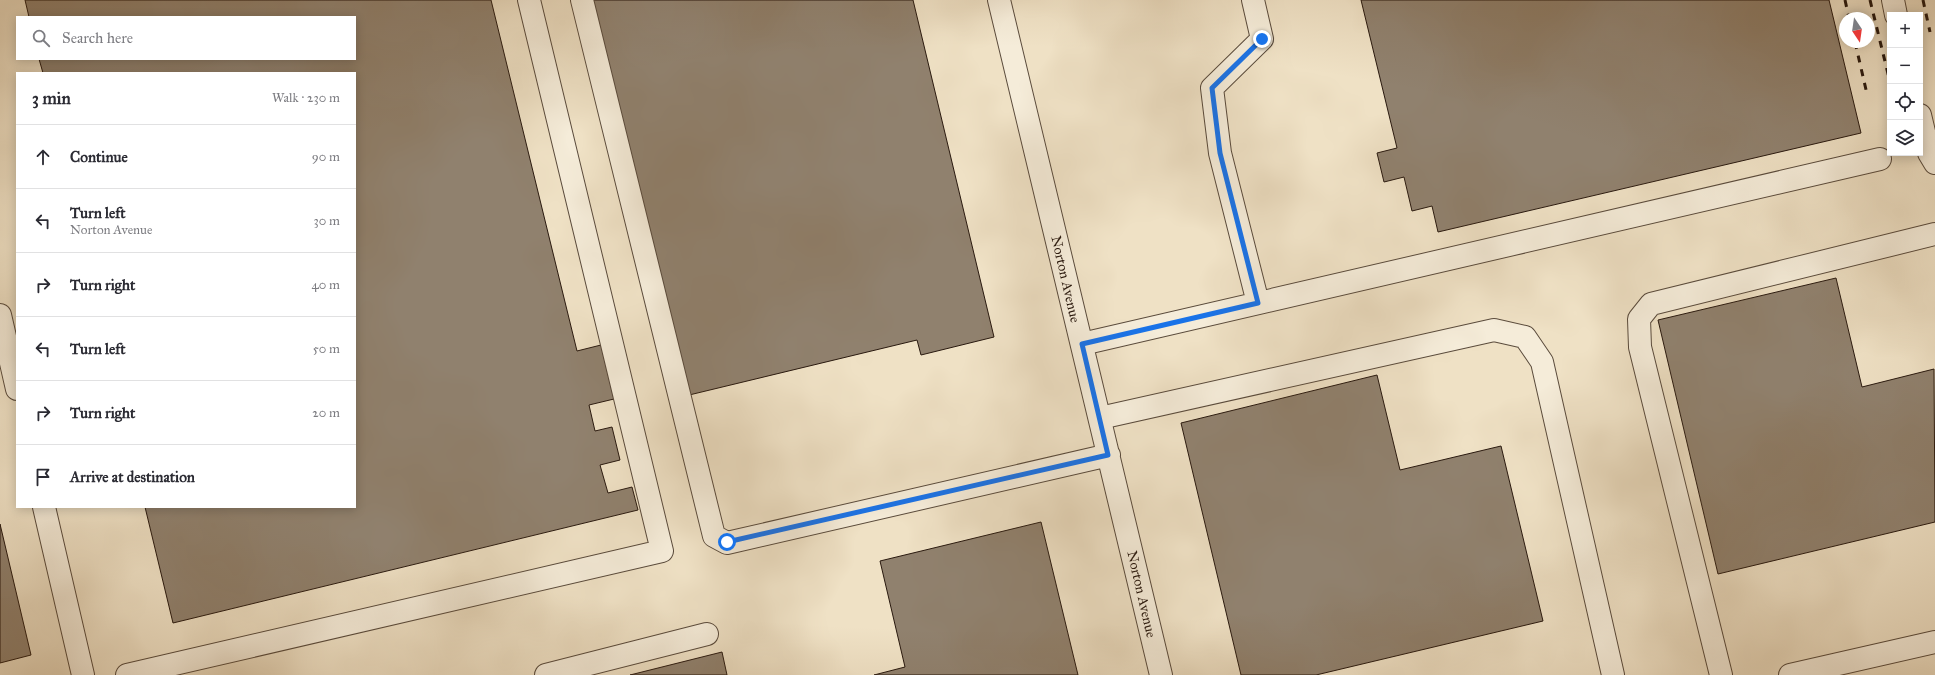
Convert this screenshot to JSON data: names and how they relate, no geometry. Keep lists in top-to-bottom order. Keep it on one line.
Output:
{"streets":{"street":["Norton Avenue"]},"north":"bottom","page":{"map_buttons":["+","−"],"search":"Search here","heading":["3 min","Walk · 230 m"],"list":[["Continue","90 m"],["Turn left","Norton Avenue","30 m"],["Turn right","40 m"],["Turn left","50 m"],["Turn right","20 m"],"Arrive at destination"]}}
